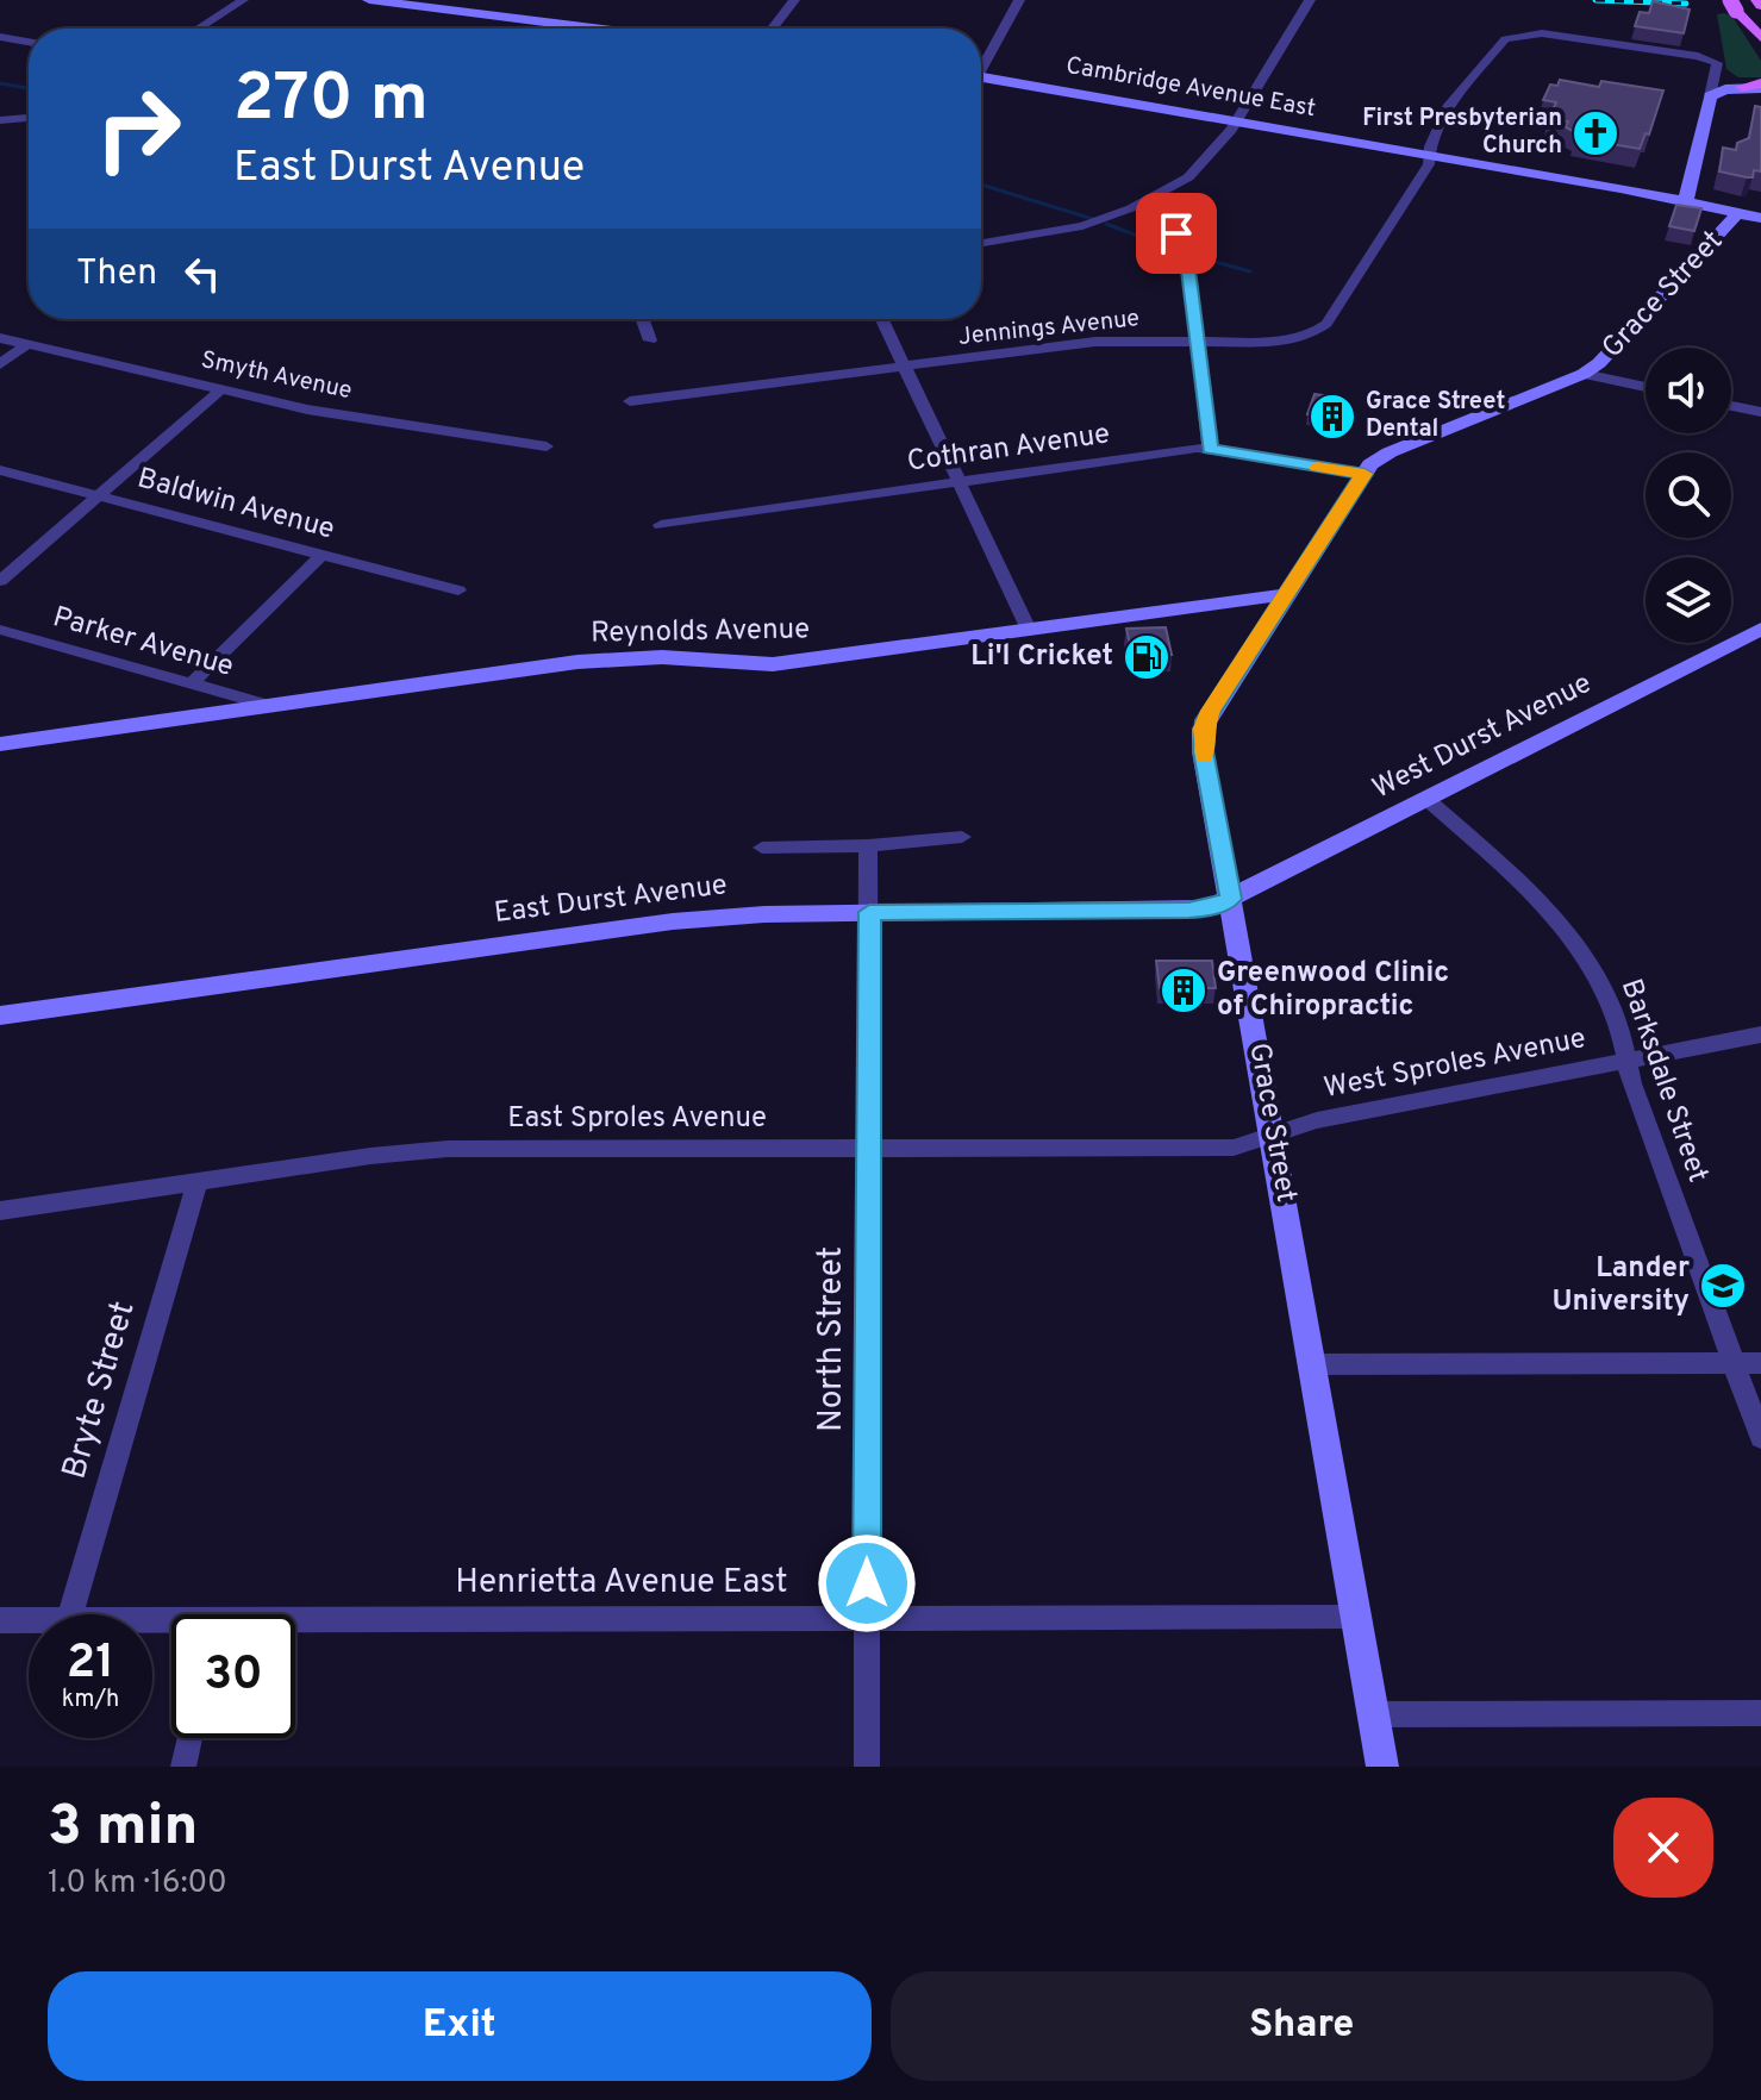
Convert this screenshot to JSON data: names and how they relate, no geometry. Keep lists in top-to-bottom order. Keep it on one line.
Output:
{"streets":{"street":["Cambridge Avenue East","Grace Street","Jennings Avenue","Smyth Avenue","Cothran Avenue","Baldwin Avenue","Reynolds Avenue","Parker Avenue","West Durst Avenue","East Durst Avenue","West Sproles Avenue","Barksdale Street","East Sproles Avenue","North Street","Bryte Street","Henrietta Avenue East"]},"crossings":[["Cambridge Avenue East","Grace Street"],["Cambridge Avenue East","Jennings Avenue"],["Grace Street","Cothran Avenue"],["Grace Street","Reynolds Avenue"],["Grace Street","West Durst Avenue"],["Grace Street","East Durst Avenue"],["Grace Street","West Sproles Avenue"],["Grace Street","East Sproles Avenue"],["Grace Street","Henrietta Avenue East"],["Reynolds Avenue","Parker Avenue"],["West Durst Avenue","East Durst Avenue"],["West Durst Avenue","Barksdale Street"],["East Durst Avenue","North Street"],["West Sproles Avenue","Barksdale Street"],["West Sproles Avenue","East Sproles Avenue"],["East Sproles Avenue","North Street"],["East Sproles Avenue","Bryte Street"],["North Street","Henrietta Avenue East"]],"places":{"church":["First Presbyterian Church"],"building":["Grace Street Dental","Greenwood Clinic of Chiropractic"],"fuel station":["Li'l Cricket"],"school or university":["Lander University"]},"page":{"turn":["270 m","East Durst Avenue"],"then":"Then","speed":"21 km/h","limit":"30","heading":["3 min","1.0 km · 16:00"],"buttons":["Exit","Share"]}}
